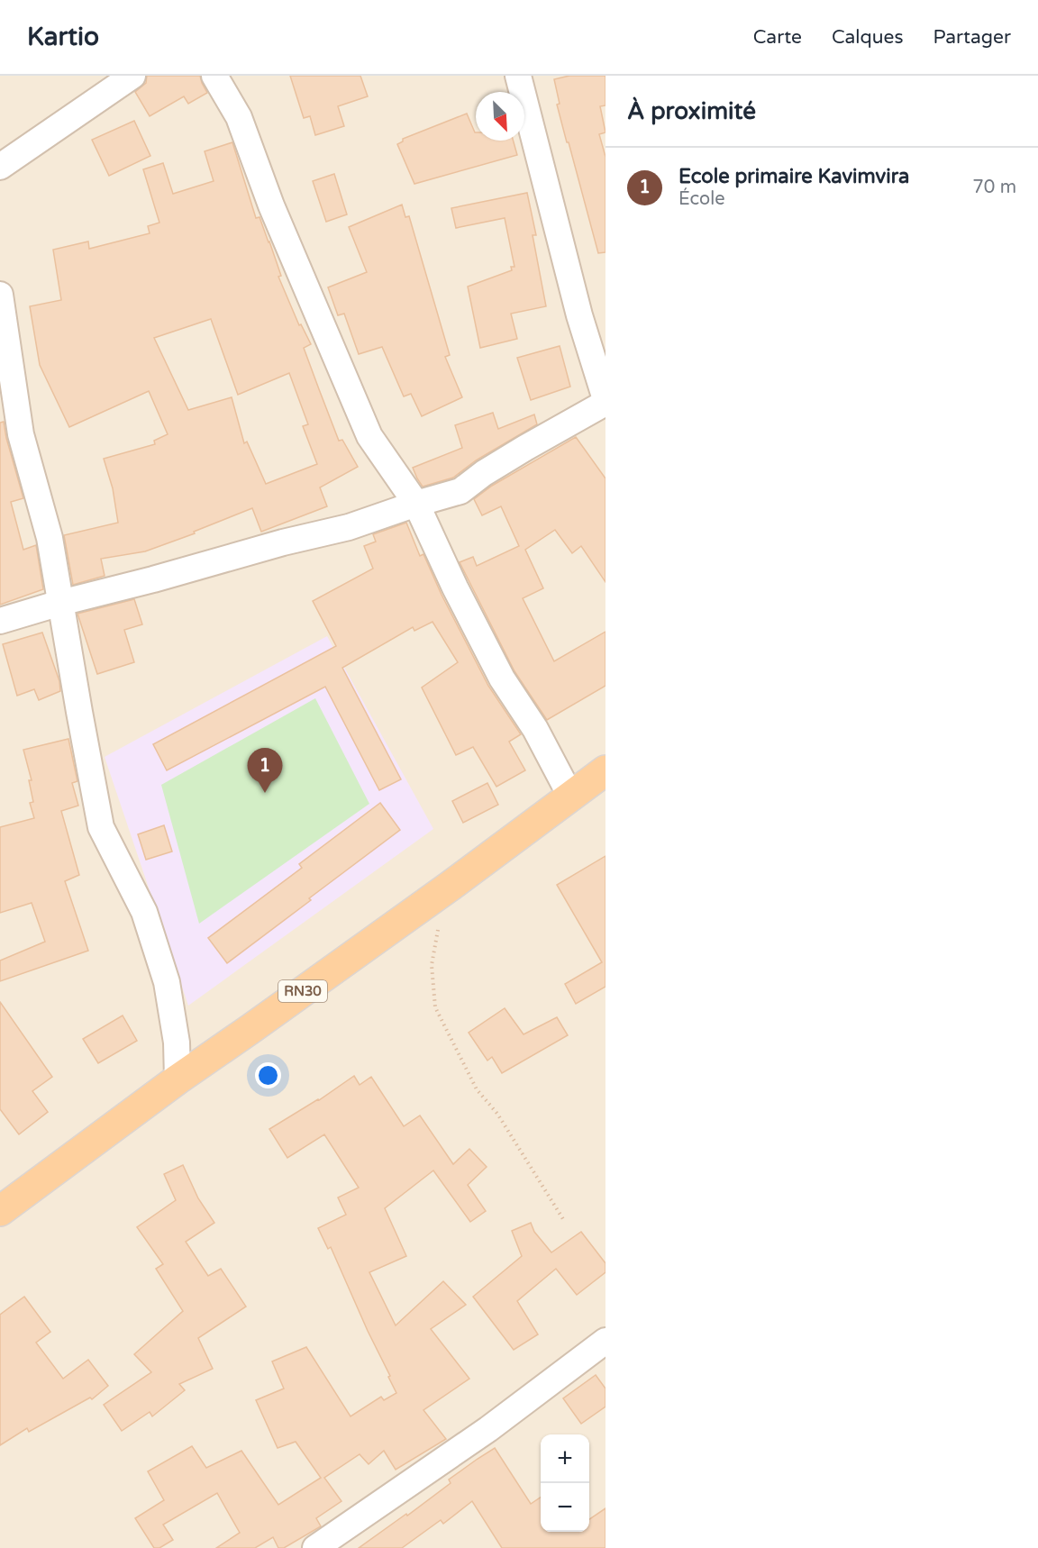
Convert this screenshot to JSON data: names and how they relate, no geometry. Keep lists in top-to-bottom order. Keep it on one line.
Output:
{"streets":{"highway":["RN30"]},"north":"bottom right","page":{"header":"Kartio","nav":["Carte","Calques","Partager"],"heading":"À proximité","list":[{"mark":"1","name":"Ecole primaire Kavimvira","note":"École","value":"70 m"}],"pins":"1","map_buttons":["+","−"]}}
